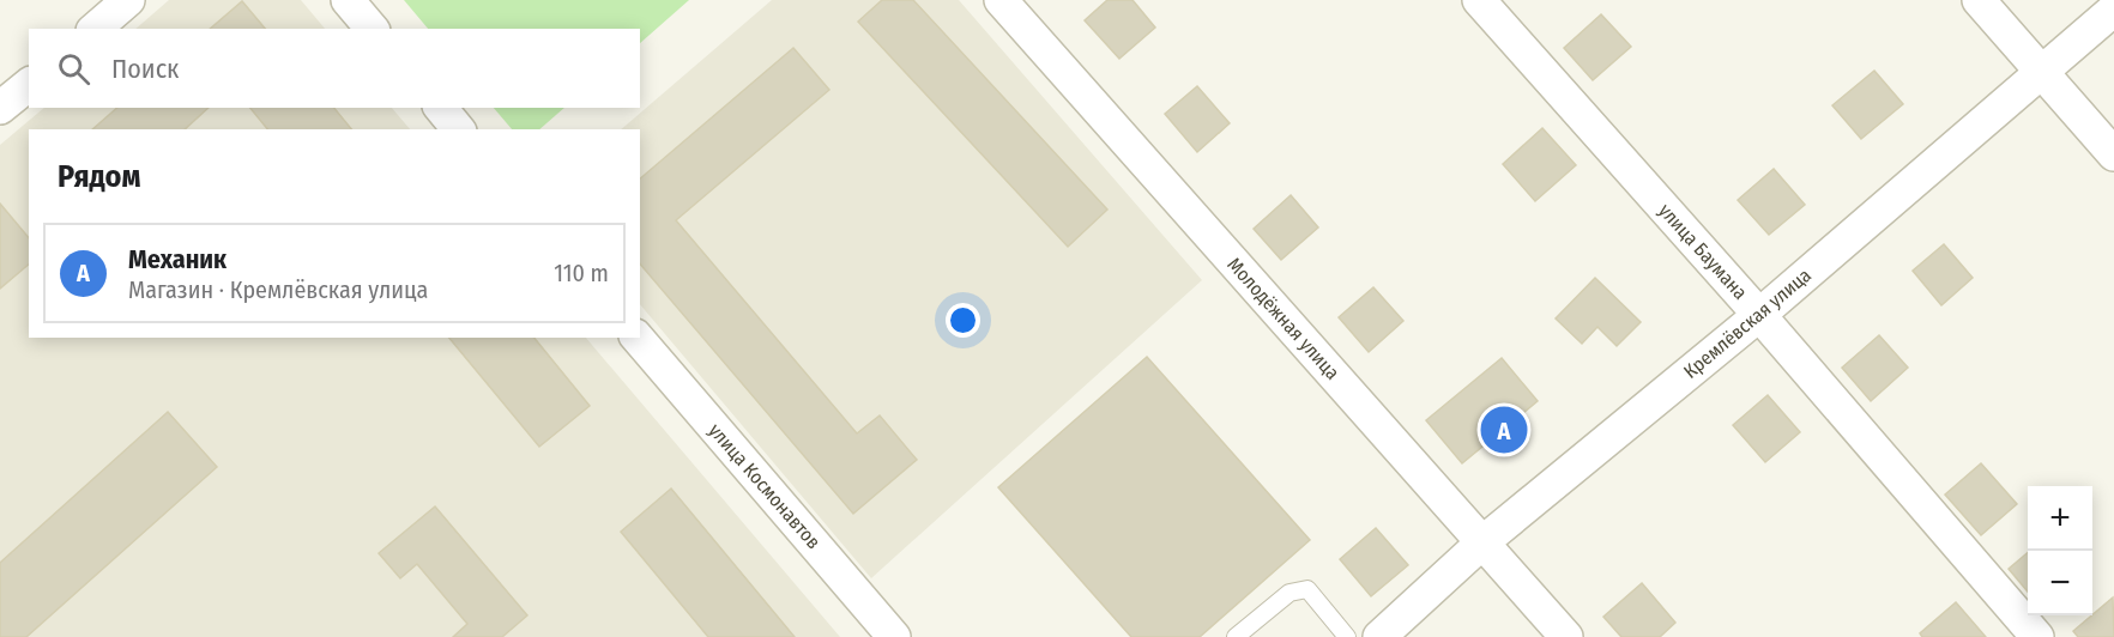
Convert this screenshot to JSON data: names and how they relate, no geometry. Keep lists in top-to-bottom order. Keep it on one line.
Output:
{"streets":{"street":["улица Баумана","Молодёжная улица","Кремлёвская улица","улица Космонавтов"]},"crossings":[["улица Баумана","Кремлёвская улица"],["Молодёжная улица","Кремлёвская улица"]],"page":{"search":"Поиск","heading":"Рядом","list":[{"mark":"A","name":"Механик","note":"Магазин · Кремлёвская улица","value":"110 m"}],"pins":"A","map_buttons":["+","−"]}}
